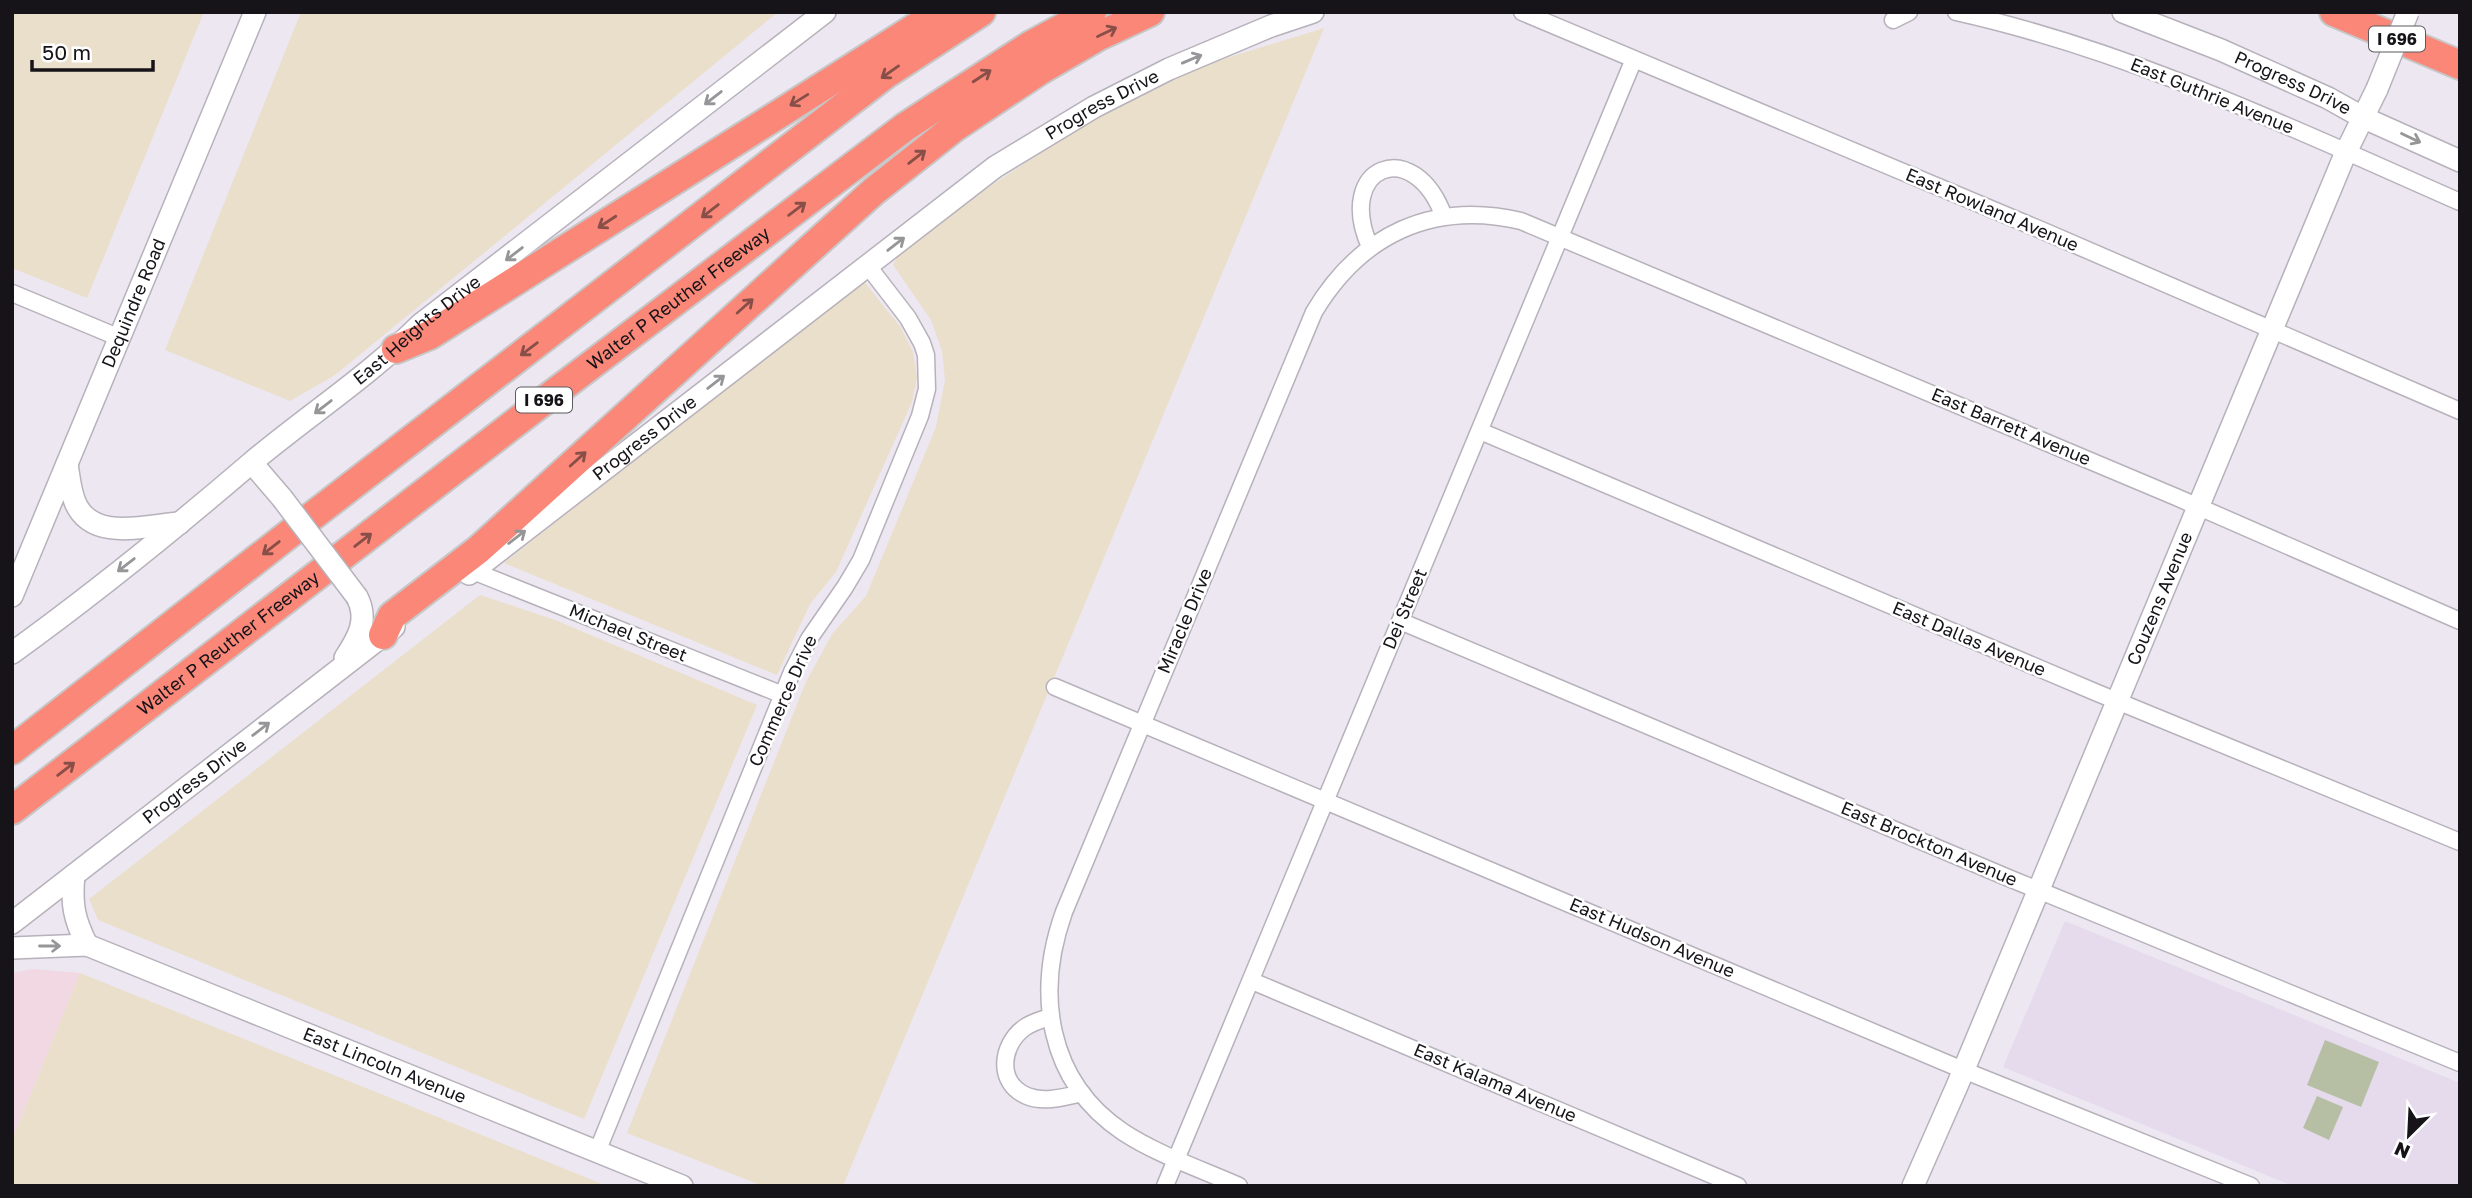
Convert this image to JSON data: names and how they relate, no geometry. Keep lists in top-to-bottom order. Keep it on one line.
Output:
{"streets":{"highway":["I 696","Walter P Reuther Freeway"],"main road":["Progress Drive","Dequindre Road","East Heights Drive","Couzens Avenue","East Lincoln Avenue"],"street":["East Guthrie Avenue","East Rowland Avenue","East Barrett Avenue","Dei Street","Miracle Drive","Michael Street","East Dallas Avenue","Commerce Drive","East Brockton Avenue","East Hudson Avenue","East Kalama Avenue"]},"crossings":[["Progress Drive","Couzens Avenue"],["Progress Drive","Michael Street"],["Progress Drive","Commerce Drive"],["East Guthrie Avenue","Couzens Avenue"],["East Rowland Avenue","Couzens Avenue"],["East Rowland Avenue","Dei Street"],["East Barrett Avenue","Couzens Avenue"],["East Barrett Avenue","Dei Street"],["East Barrett Avenue","Miracle Drive"],["Couzens Avenue","East Dallas Avenue"],["Couzens Avenue","East Brockton Avenue"],["Couzens Avenue","East Hudson Avenue"],["Dei Street","Miracle Drive"],["Dei Street","East Dallas Avenue"],["Dei Street","East Brockton Avenue"],["Dei Street","East Hudson Avenue"],["Dei Street","East Kalama Avenue"],["Miracle Drive","East Hudson Avenue"],["Michael Street","Commerce Drive"],["Commerce Drive","East Lincoln Avenue"]],"one_way":["Progress Drive","East Heights Drive"],"scale_bar":"50 m","north":"bottom left"}
